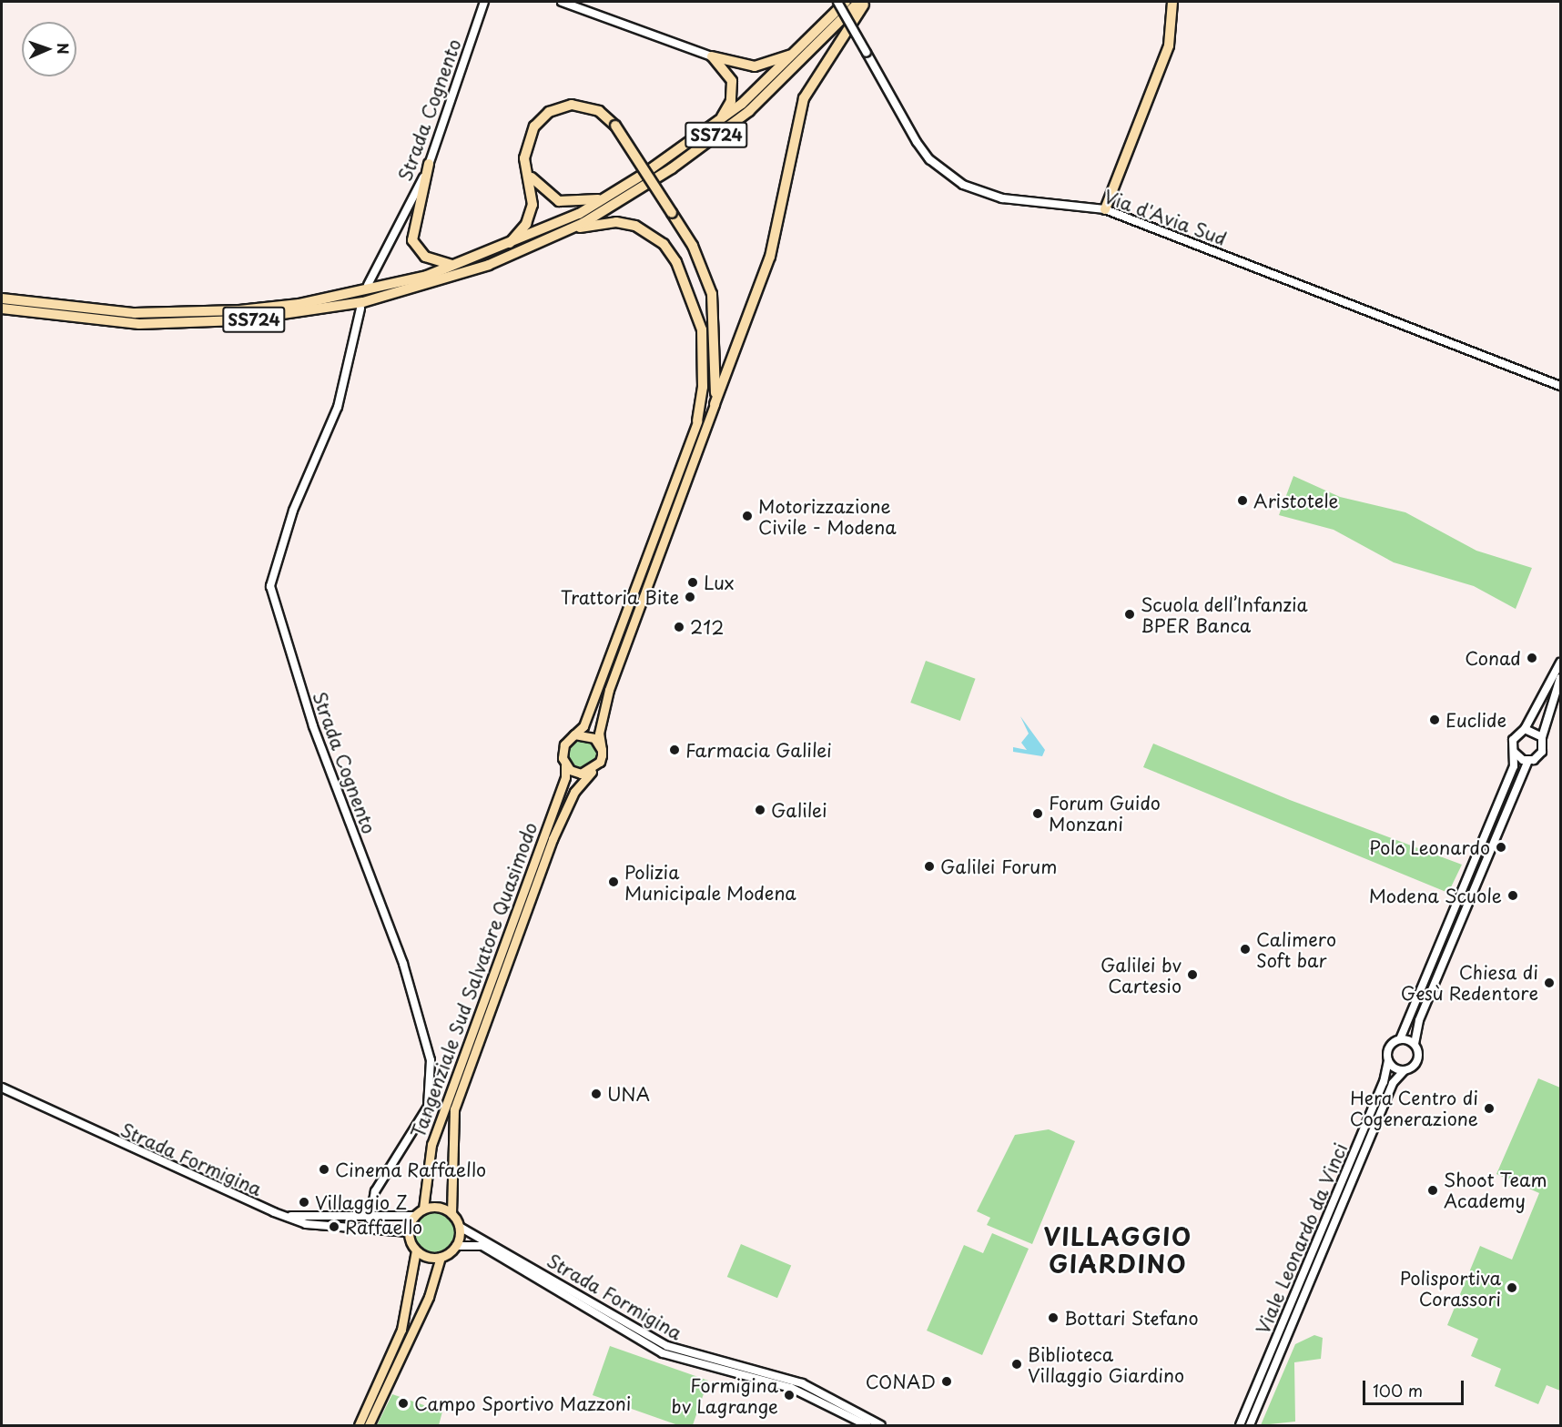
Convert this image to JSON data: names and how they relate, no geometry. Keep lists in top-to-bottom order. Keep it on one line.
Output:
{"streets":{"highway":["SS724"],"main road":["Tangenziale Sud Salvatore Quasimodo"],"street":["Strada Cognento","Via d'Avia Sud","Strada Formigina","Viale Leonardo da Vinci"]},"crossings":[["Tangenziale Sud Salvatore Quasimodo","Strada Formigina"]],"districts":["VILLAGGIO GIARDINO"],"places":["Aristotele","Motorizzazione Civile - Modena","Lux","Trattoria Bite","Scuola dell’Infanzia BPER Banca","212","Conad","Euclide","Farmacia Galilei","Galilei","Forum Guido Monzani","Polo Leonardo","Galilei Forum","Polizia Municipale Modena","Modena Scuole","Calimero Soft bar","Galilei bv Cartesio","Chiesa di Gesù Redentore","UNA","Hera Centro di Cogenerazione","Cinema Raffaello","Shoot Team Academy","Villaggio Z","Raffaello","Polisportiva Corassori","Bottari Stefano","Biblioteca Villaggio Giardino","CONAD","Formigina bv Lagrange","Campo Sportivo Mazzoni"],"scale_bar":"100 m","north":"right"}
